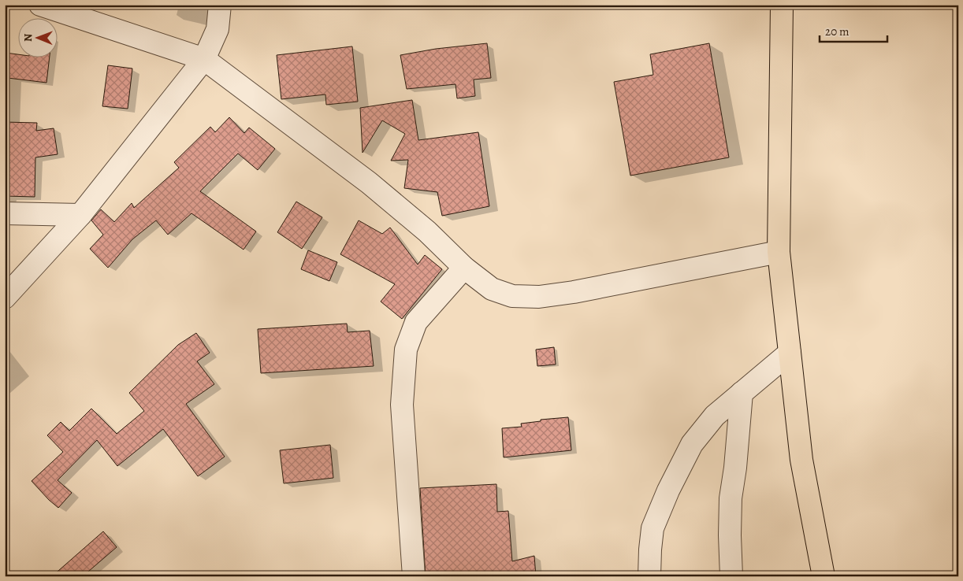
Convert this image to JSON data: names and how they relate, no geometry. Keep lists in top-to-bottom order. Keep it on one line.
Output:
{"scale_bar":"20 m","north":"left"}
